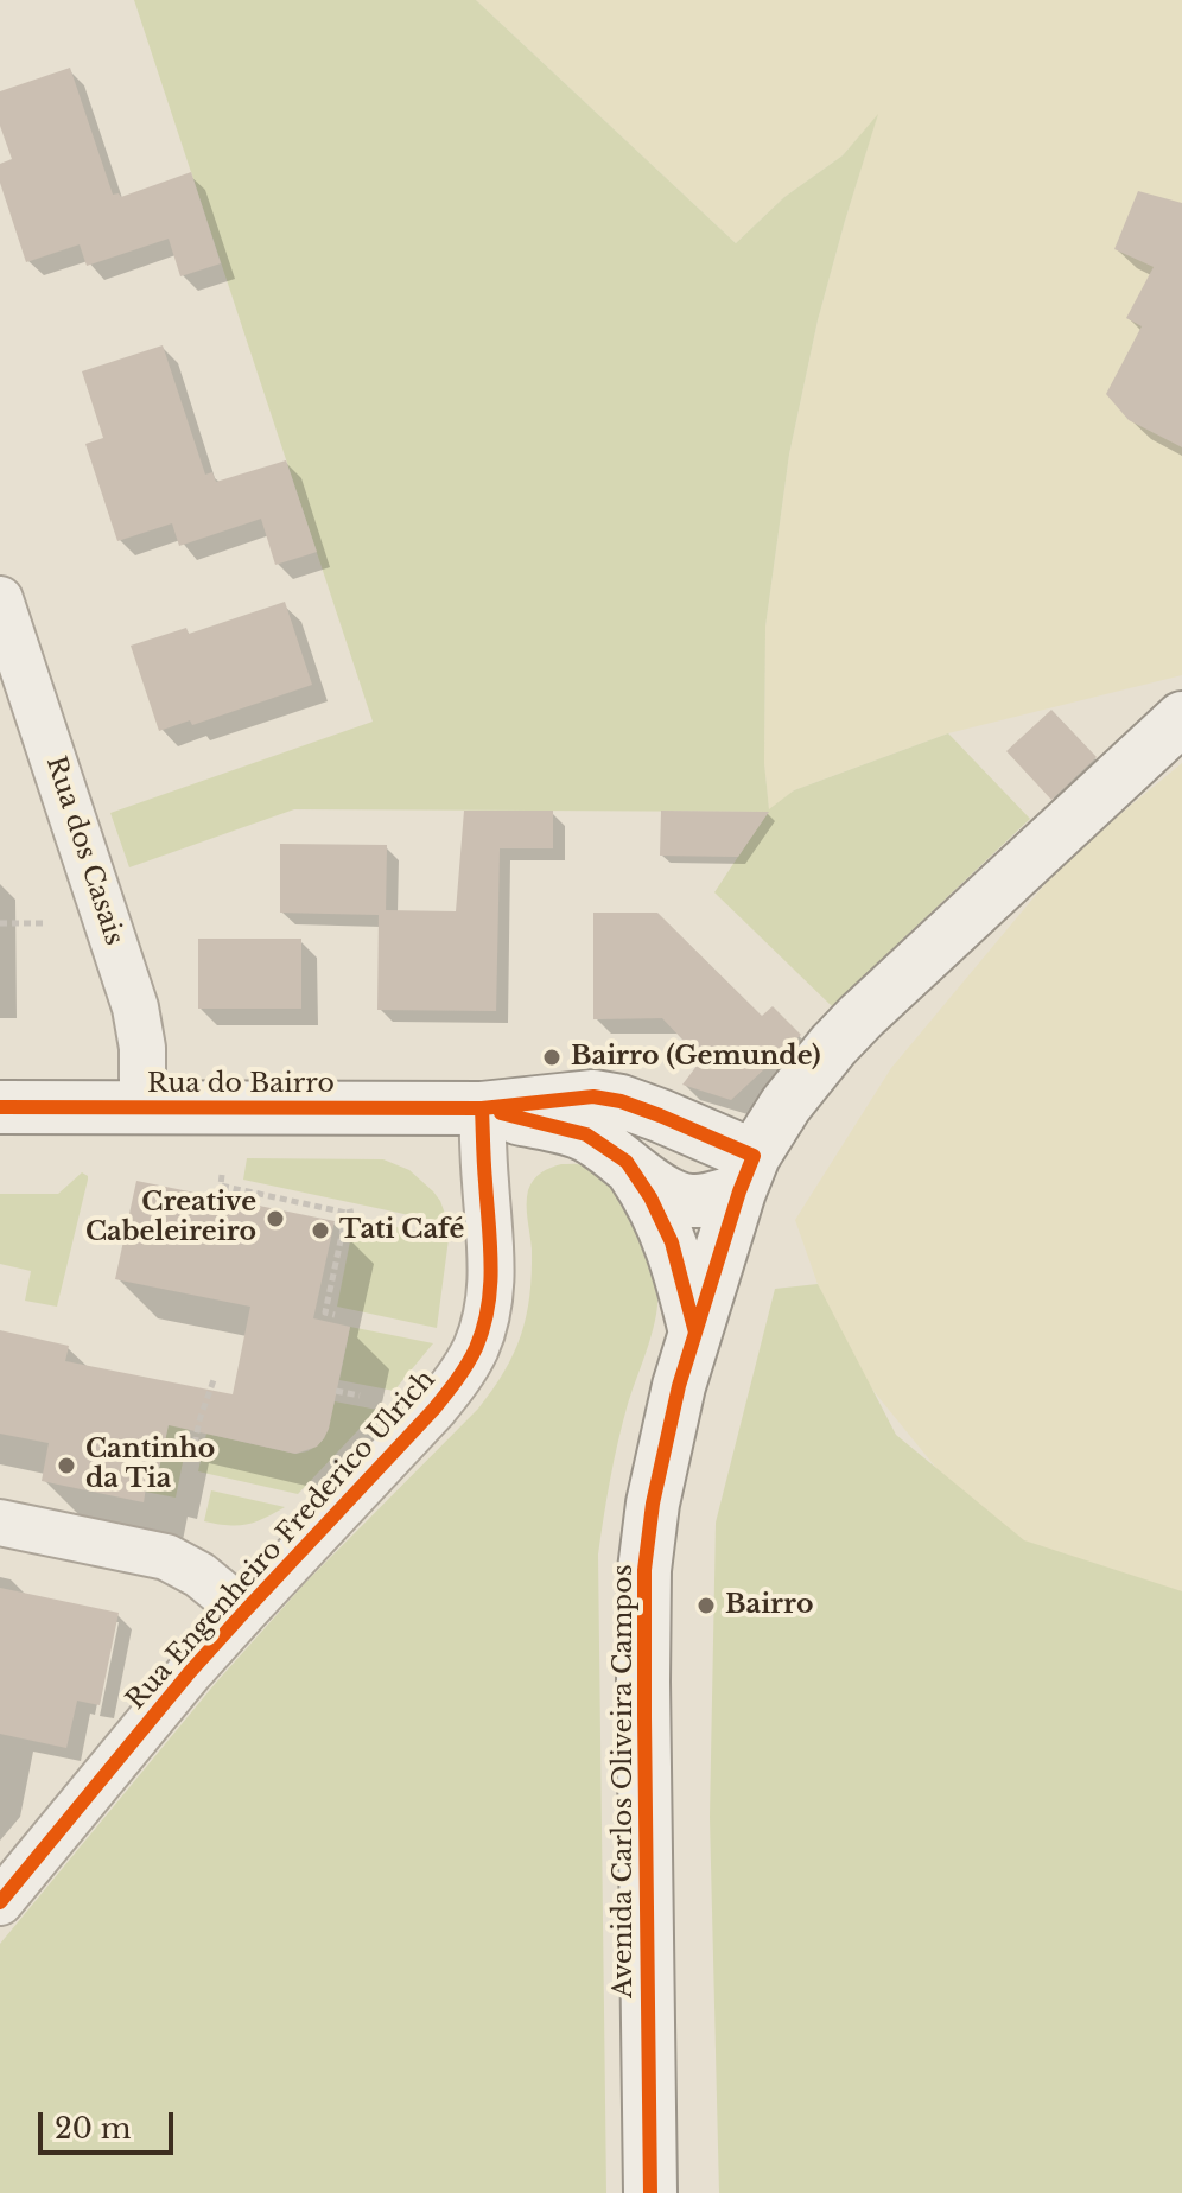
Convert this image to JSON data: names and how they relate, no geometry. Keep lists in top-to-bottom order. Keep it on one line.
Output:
{"streets":{"main road":["Rua do Bairro","Avenida Carlos Oliveira Campos"],"street":["Rua dos Casais","Rua Engenheiro Frederico Ulrich"]},"crossings":[["Rua dos Casais","Rua do Bairro"],["Rua do Bairro","Rua Engenheiro Frederico Ulrich"],["Rua do Bairro","Avenida Carlos Oliveira Campos"]],"places":["Bairro (Gemunde)","Creative Cabeleireiro","Tati Café","Cantinho da Tia","Bairro"],"scale_bar":"20 m"}
